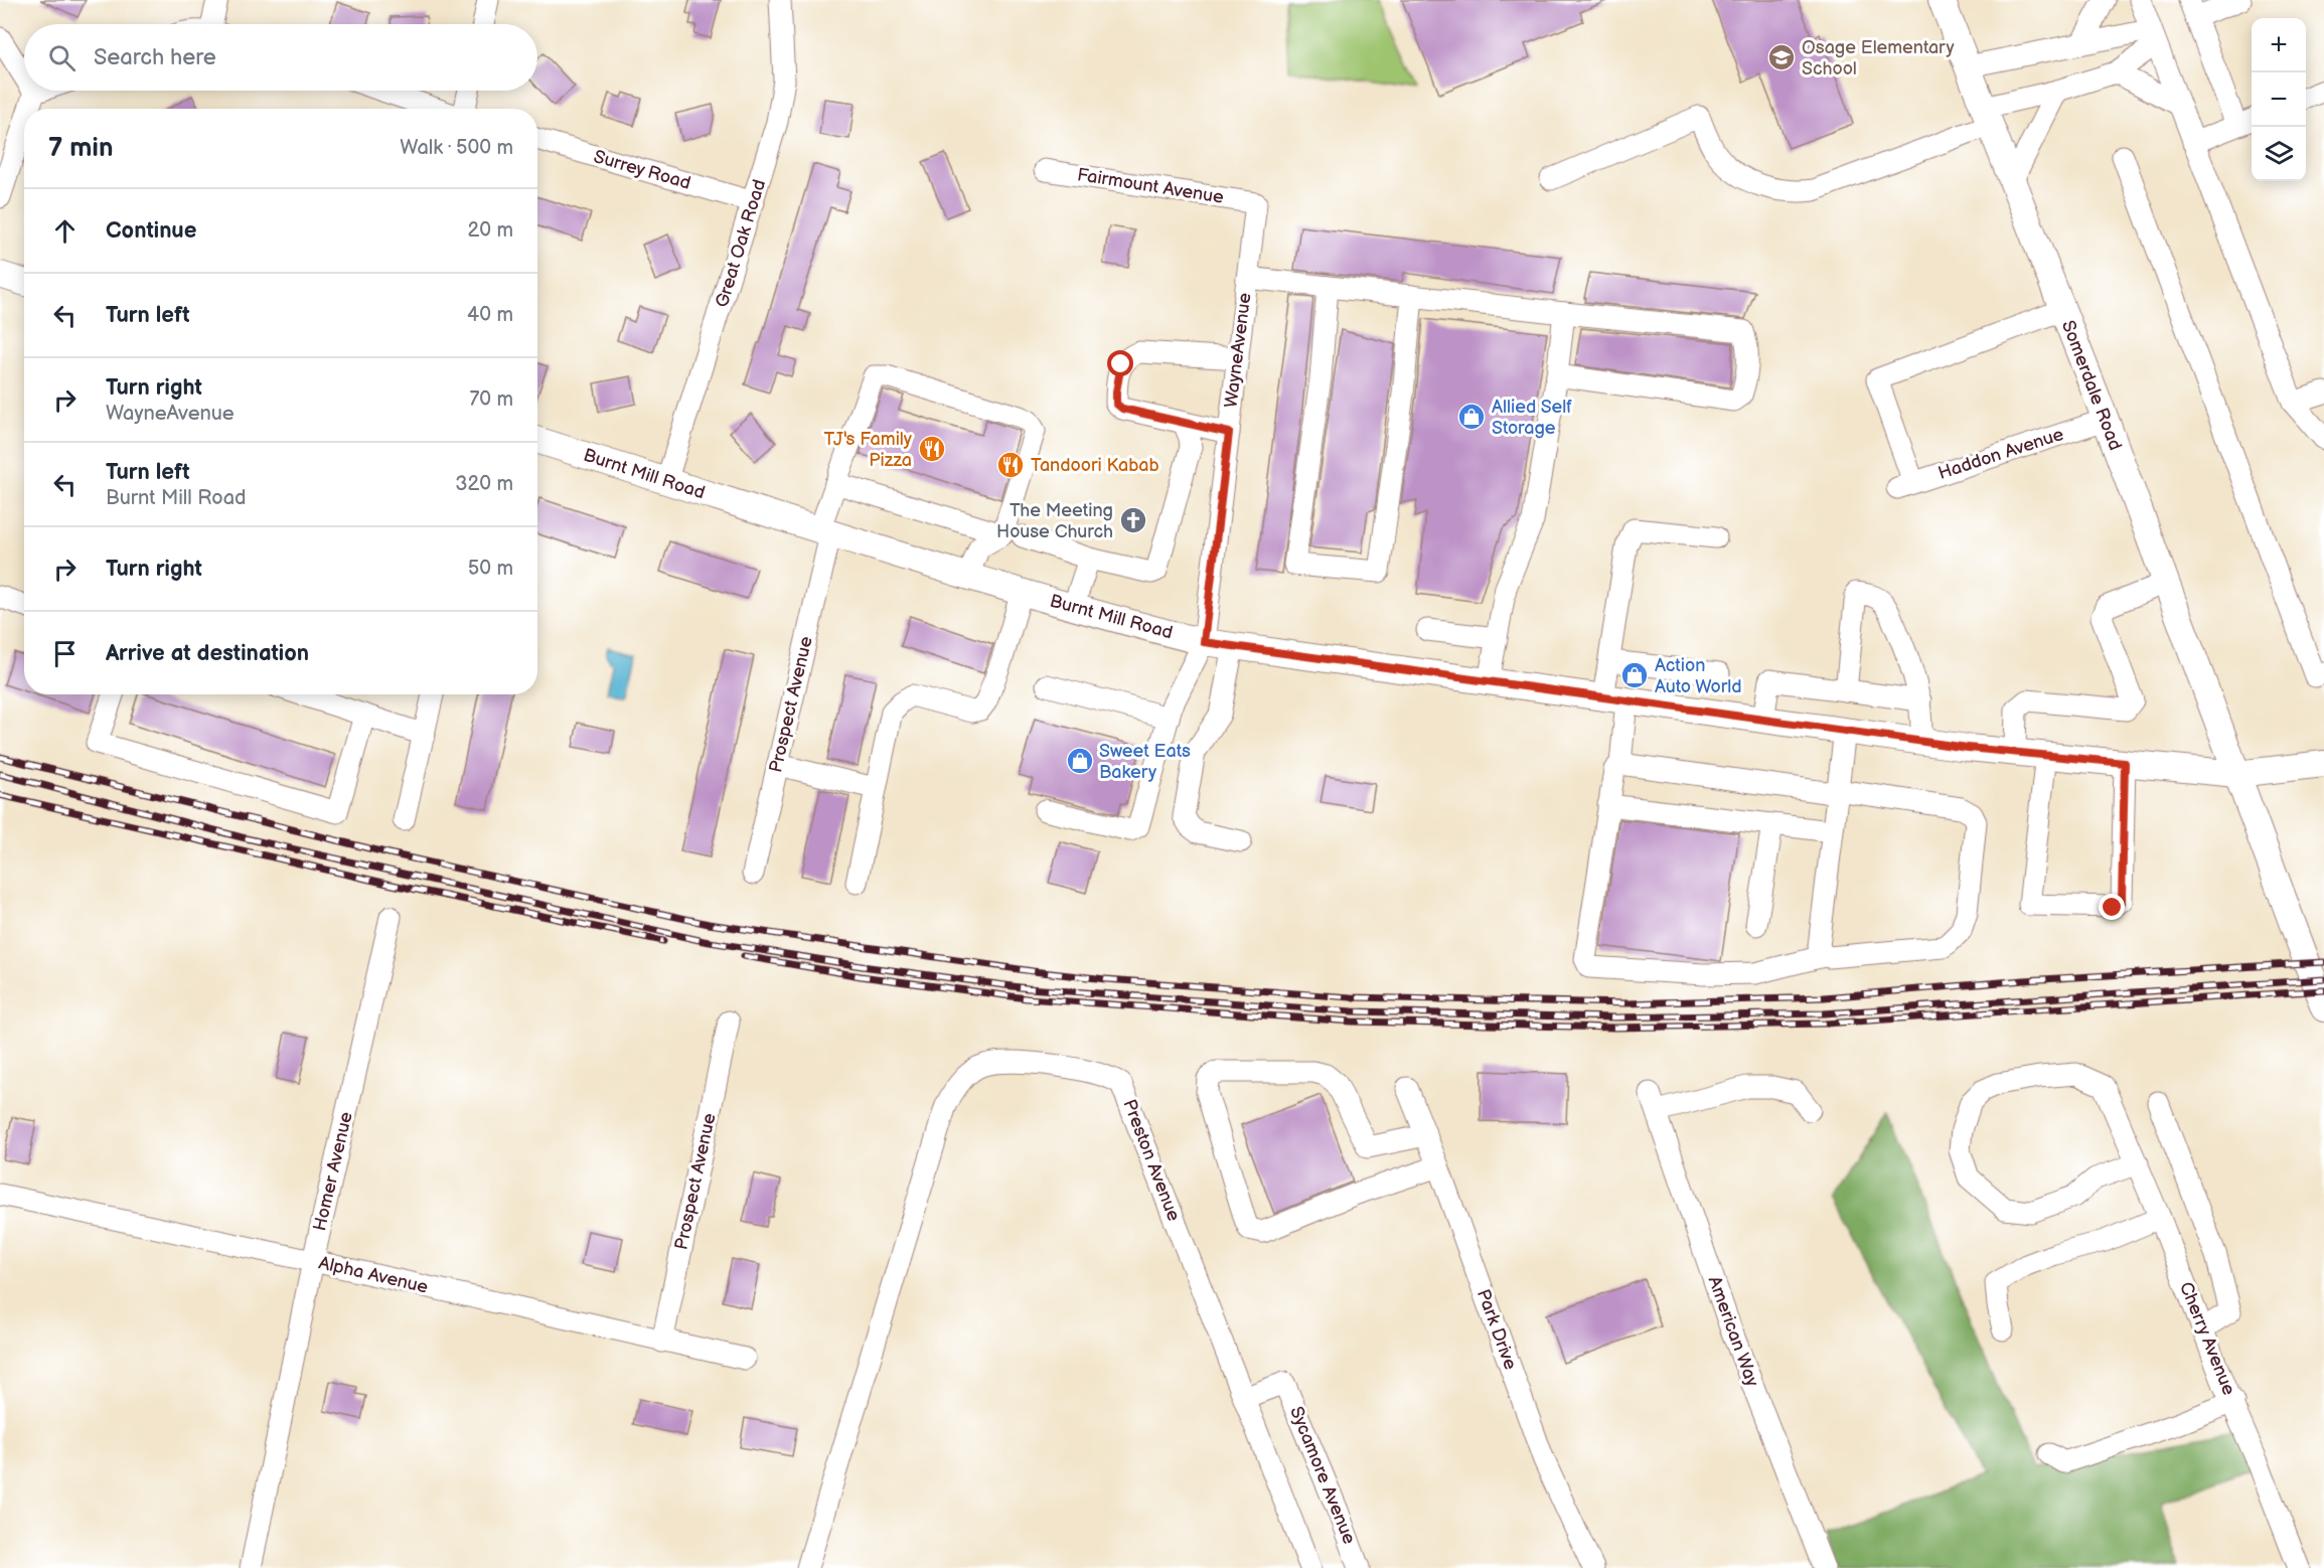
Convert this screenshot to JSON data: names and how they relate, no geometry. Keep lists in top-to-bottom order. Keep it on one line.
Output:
{"streets":{"main road":["Somerdale Road","Burnt Mill Road"],"street":["Surrey Road","Fairmount Avenue","Great Oak Road","WayneAvenue","Haddon Avenue","Prospect Avenue","Preston Avenue","Homer Avenue","Alpha Avenue","Park Drive","American Way","Cherry Avenue","Sycamore Avenue"]},"crossings":[["Surrey Road","Great Oak Road"],["Fairmount Avenue","WayneAvenue"],["Great Oak Road","Burnt Mill Road"],["WayneAvenue","Burnt Mill Road"],["Somerdale Road","Haddon Avenue"],["Somerdale Road","Burnt Mill Road"],["Burnt Mill Road","Prospect Avenue"],["Prospect Avenue","Alpha Avenue"],["Preston Avenue","Sycamore Avenue"],["Homer Avenue","Alpha Avenue"]],"places":{"school or university":["Osage Elementary School"],"shop":["Allied Self Storage","Action Auto World","Sweet Eats Bakery"],"restaurant":["TJ's Family Pizza","Tandoori Kabab"],"church":["The Meeting House Church"]},"page":{"map_buttons":["+","−"],"search":"Search here","heading":["7 min","Walk · 500 m"],"list":[["Continue","20 m"],["Turn left","40 m"],["Turn right","WayneAvenue","70 m"],["Turn left","Burnt Mill Road","320 m"],["Turn right","50 m"],"Arrive at destination"]}}
